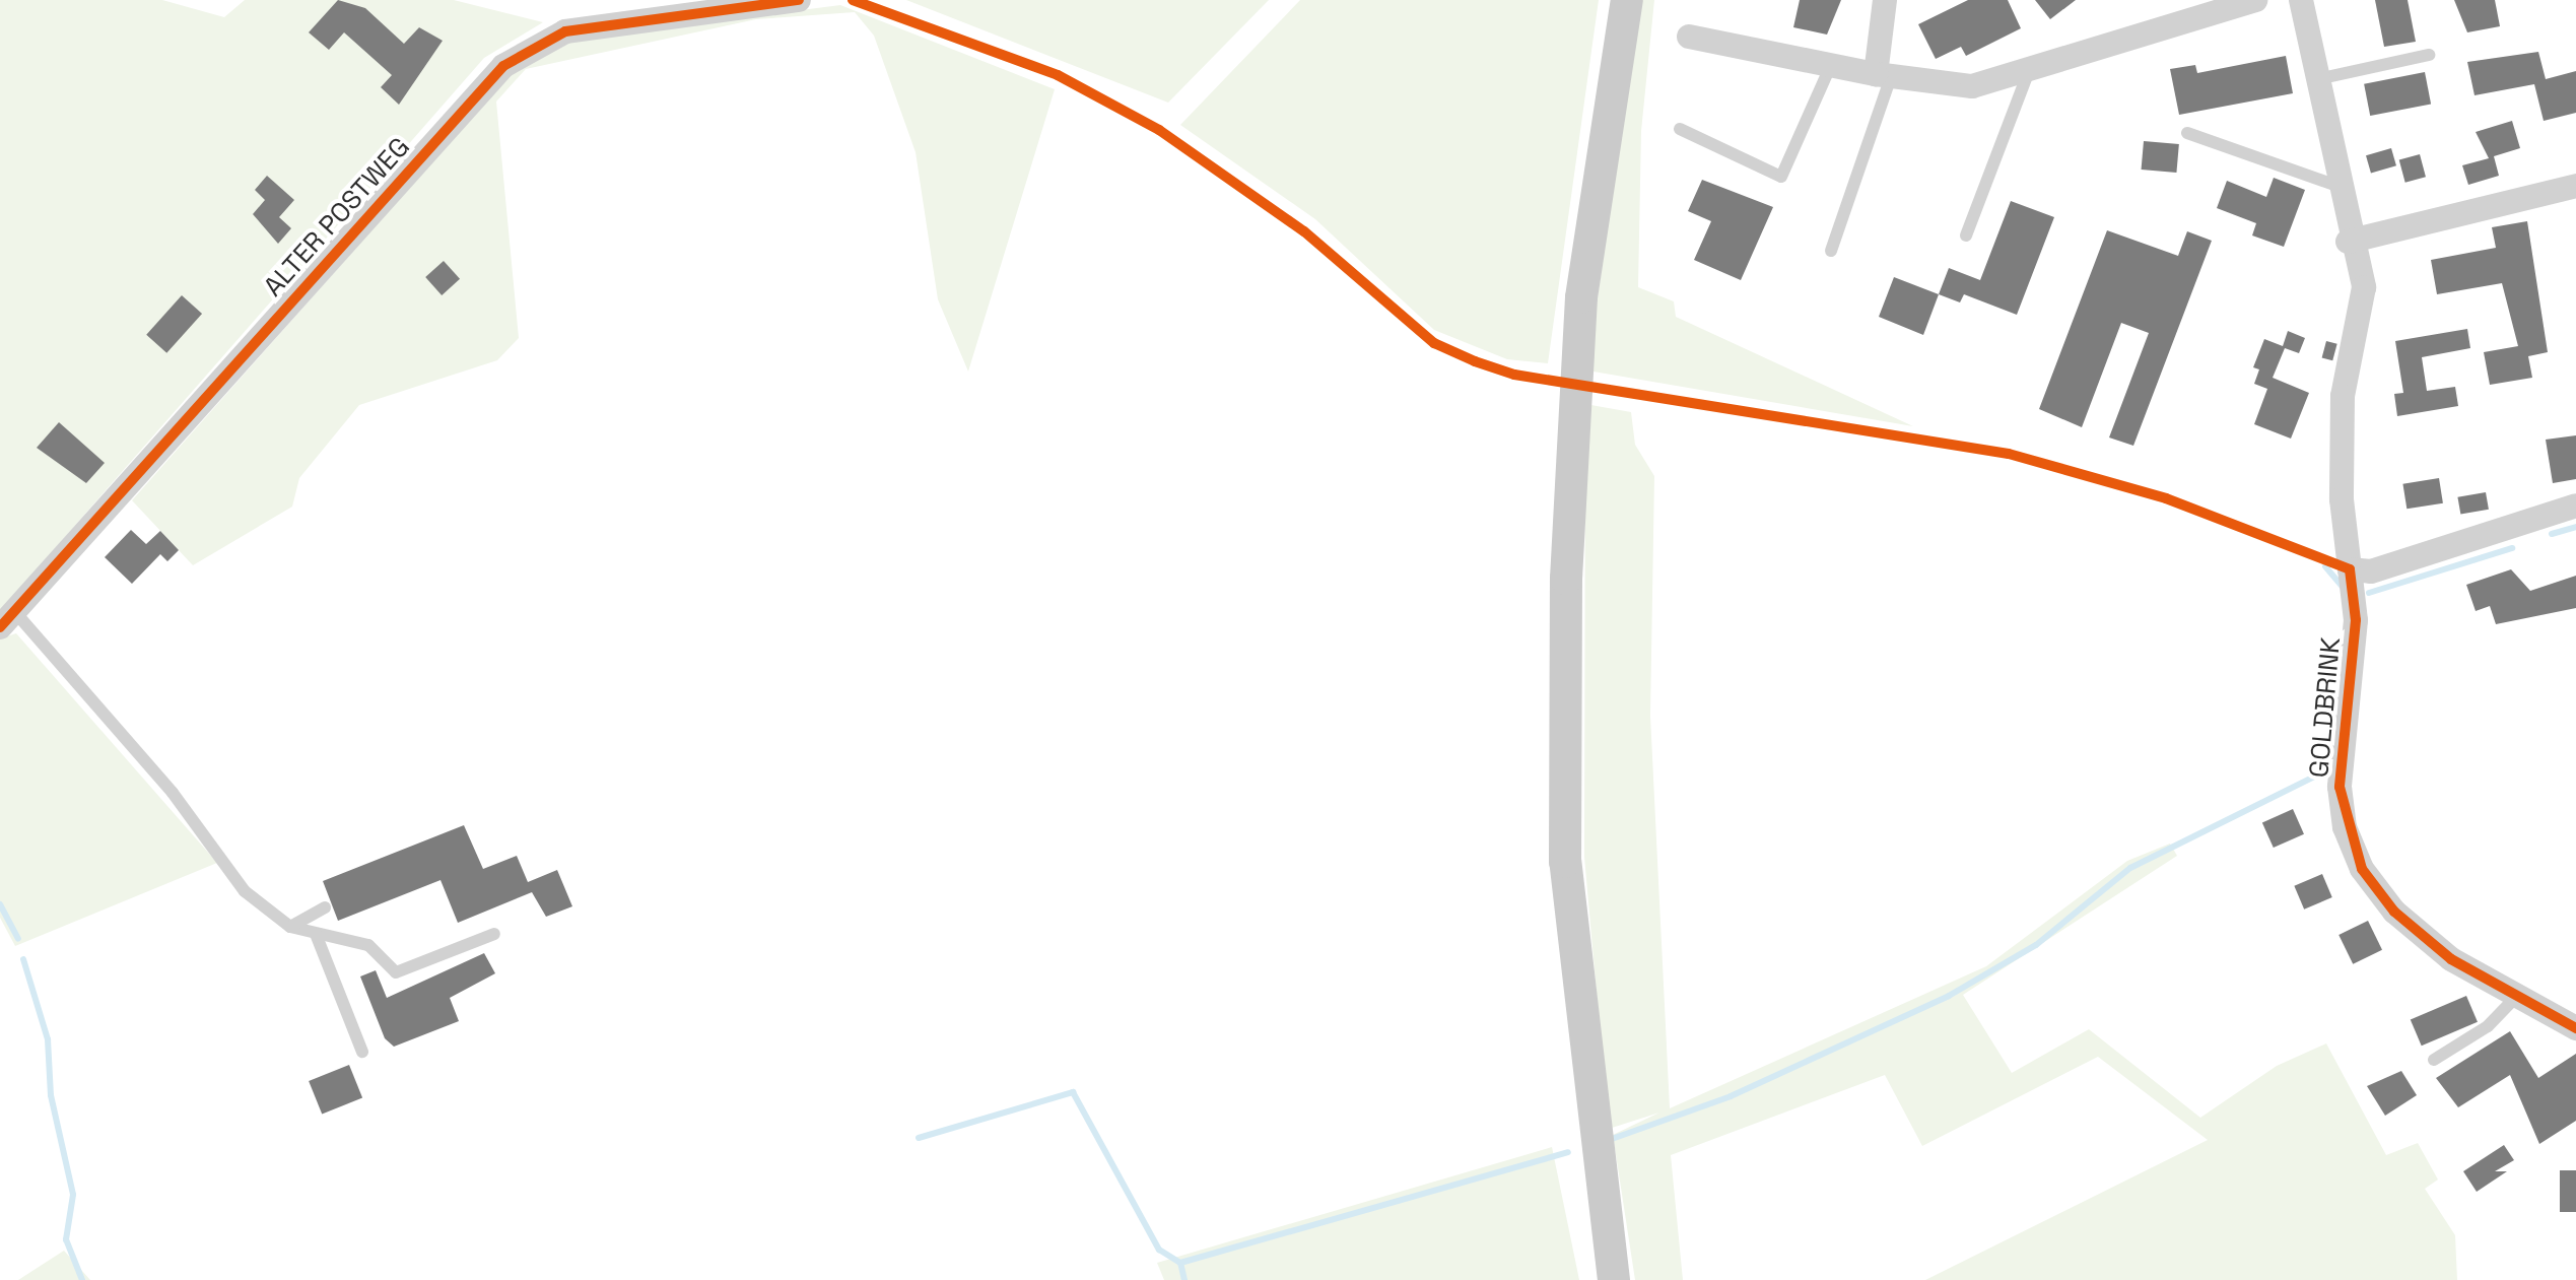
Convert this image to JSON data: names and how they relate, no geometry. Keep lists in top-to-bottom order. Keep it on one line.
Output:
{"streets":{"street":["ALTER POSTWEG","GOLDBRINK"]}}
